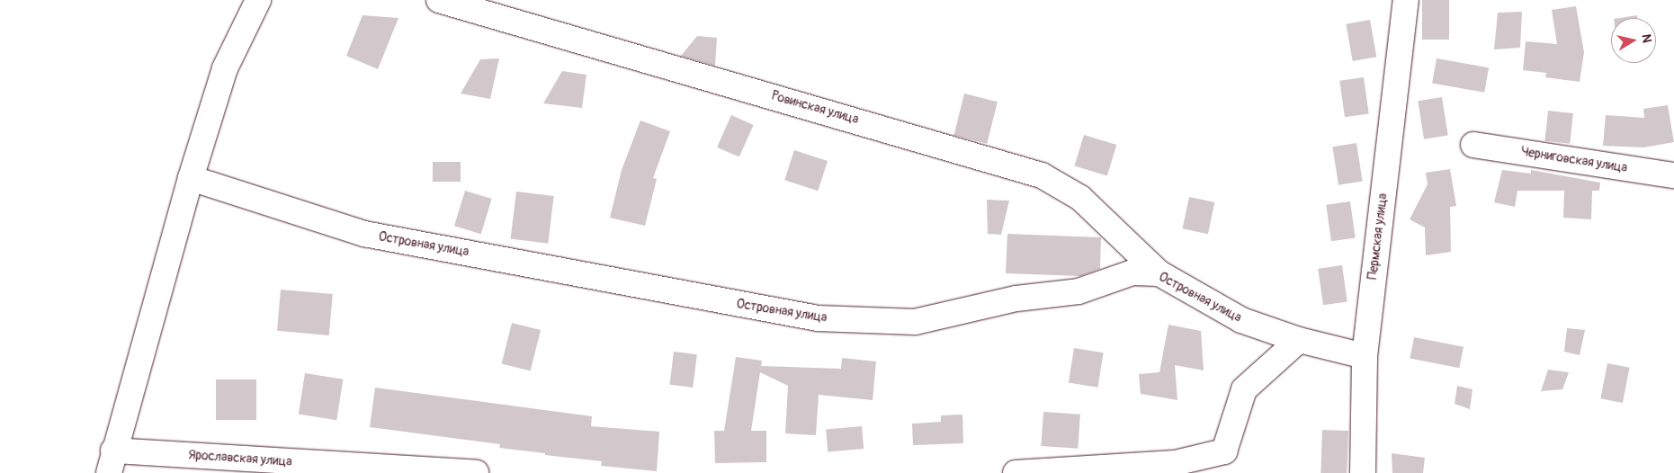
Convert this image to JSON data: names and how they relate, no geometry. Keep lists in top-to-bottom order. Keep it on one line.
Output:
{"streets":{"street":["Ровинская улица","Черниговская улица","Пермская улица","Островная улица","Ярославская улица"]},"crossings":[["Ровинская улица","Островная улица"],["Пермская улица","Островная улица"]],"north":"right"}
